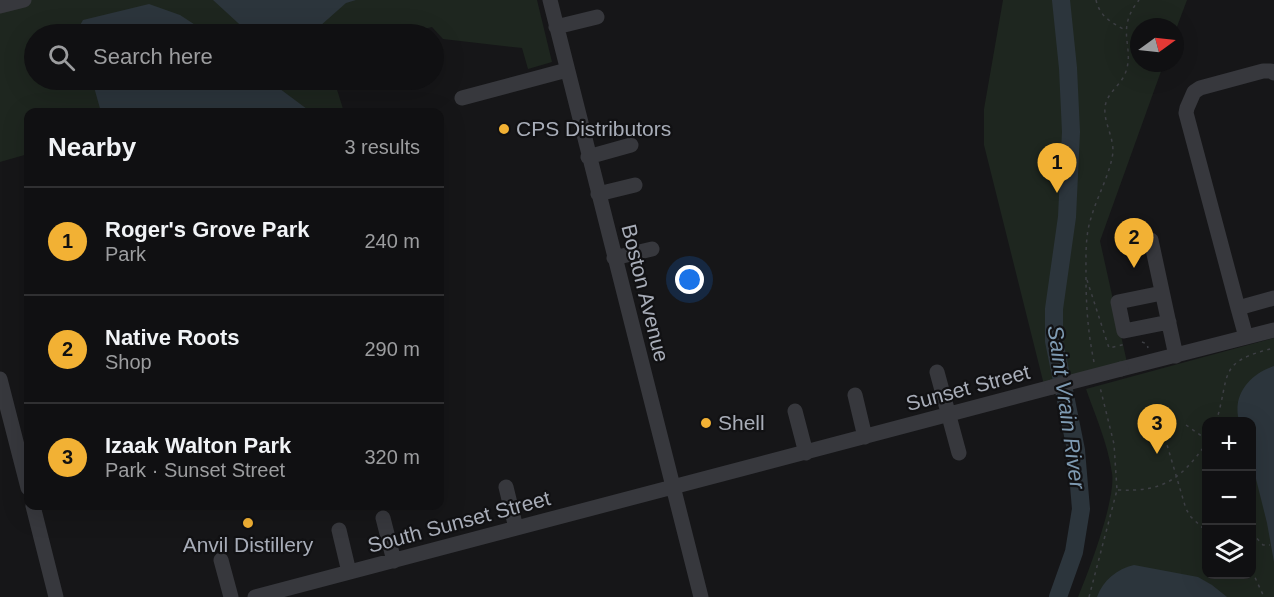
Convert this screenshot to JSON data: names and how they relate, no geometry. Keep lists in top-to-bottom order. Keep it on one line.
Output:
{"streets":{"street":["Boston Avenue","Sunset Street","South Sunset Street"]},"crossings":[["Boston Avenue","Sunset Street"],["Boston Avenue","South Sunset Street"],["Sunset Street","South Sunset Street"]],"water":["Saint Vrain River"],"places":["CPS Distributors","Shell","Anvil Distillery"],"north":"right","page":{"search":"Search here","heading":["Nearby","3 results"],"pins":["1","2","3"],"list":[{"mark":"1","name":"Roger's Grove Park","note":"Park","value":"240 m"},{"mark":"2","name":"Native Roots","note":"Shop","value":"290 m"},{"mark":"3","name":"Izaak Walton Park","note":"Park · Sunset Street","value":"320 m"}],"map_buttons":["+","−"]}}
